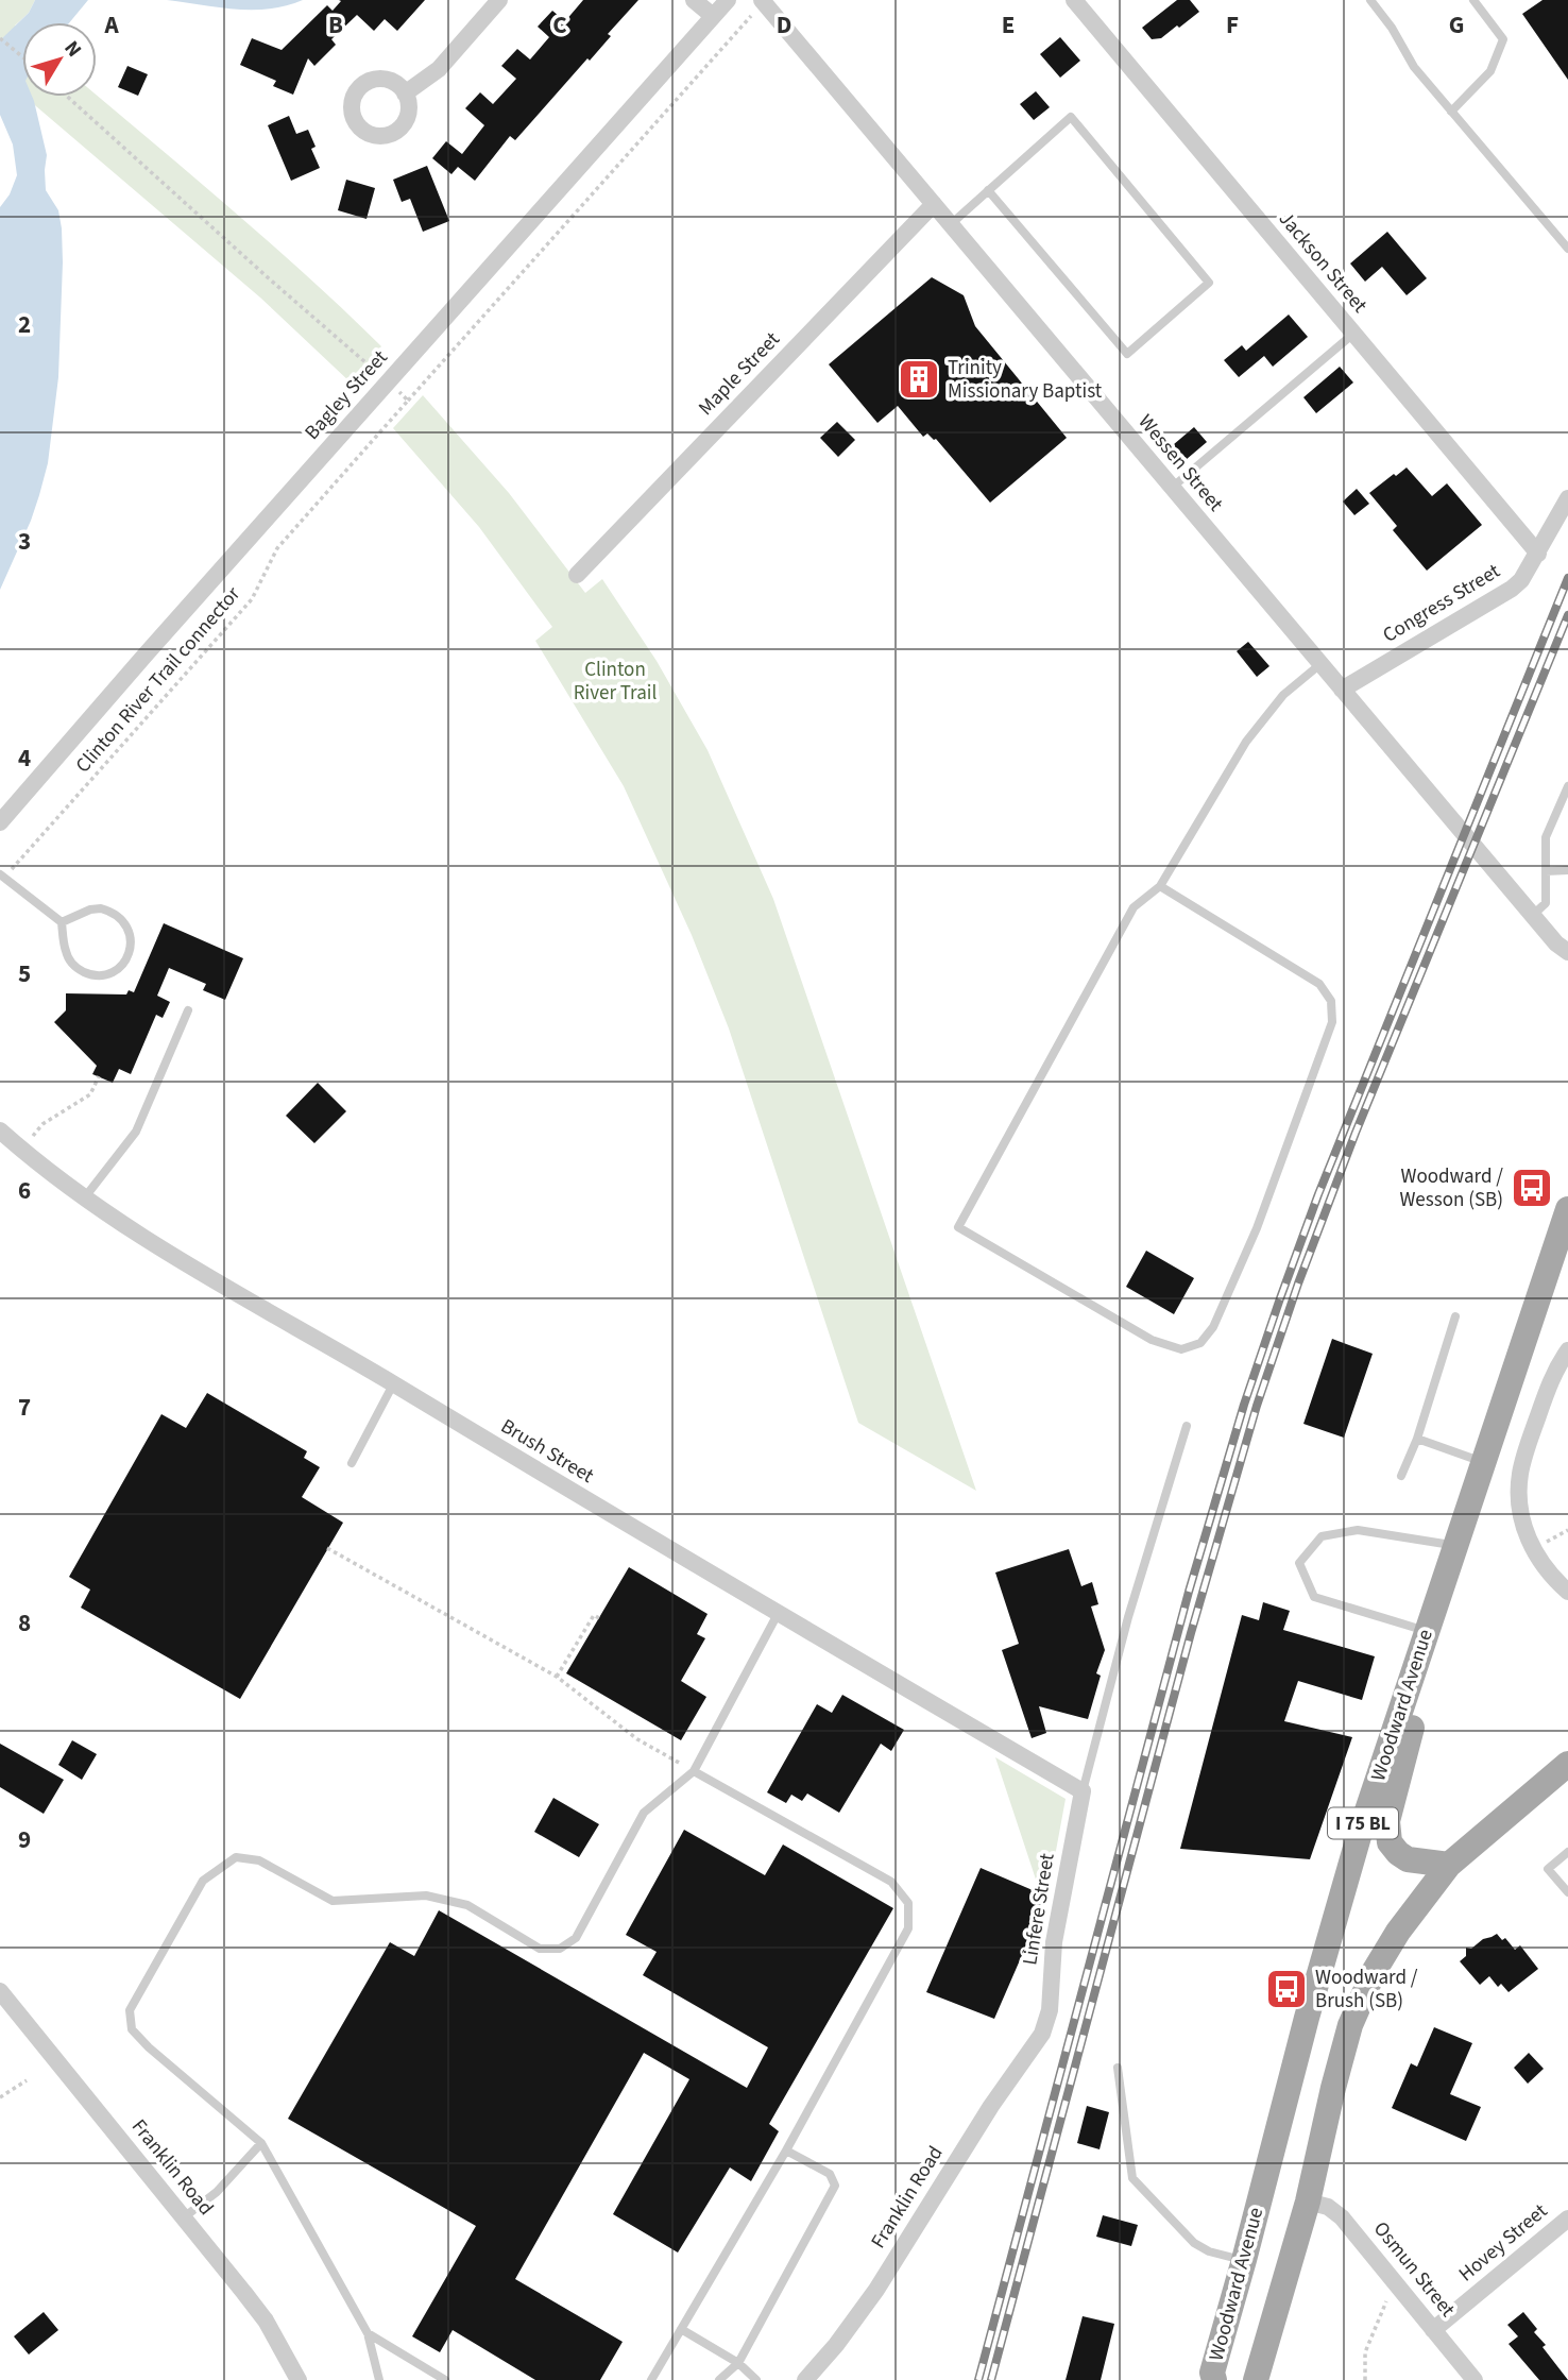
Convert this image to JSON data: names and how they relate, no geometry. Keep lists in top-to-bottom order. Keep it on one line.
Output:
{"streets":{"main road":["Woodward Avenue","I 75 BL"],"street":["Jackson Street","Maple Street","Bagley Street","Wessen Street","Congress Street","Brush Street","Linfere Street","Franklin Road","Hovey Street","Osmun Street"],"path":["Clinton River Trail connector"]},"crossings":[["Jackson Street","Congress Street"],["Maple Street","Wessen Street"],["Wessen Street","Congress Street"],["Brush Street","Linfere Street"],["Linfere Street","Franklin Road"],["Hovey Street","Osmun Street"]],"parks":["Clinton River Trail"],"places":{"building":["Trinity Missionary Baptist"],"bus stop":["Woodward / Wesson (SB)","Woodward / Brush (SB)"]},"north":"top right","grid":{"columns":["A","B","C","D","E","F","G"],"rows":["2","3","4","5","6","7","8","9"]}}
